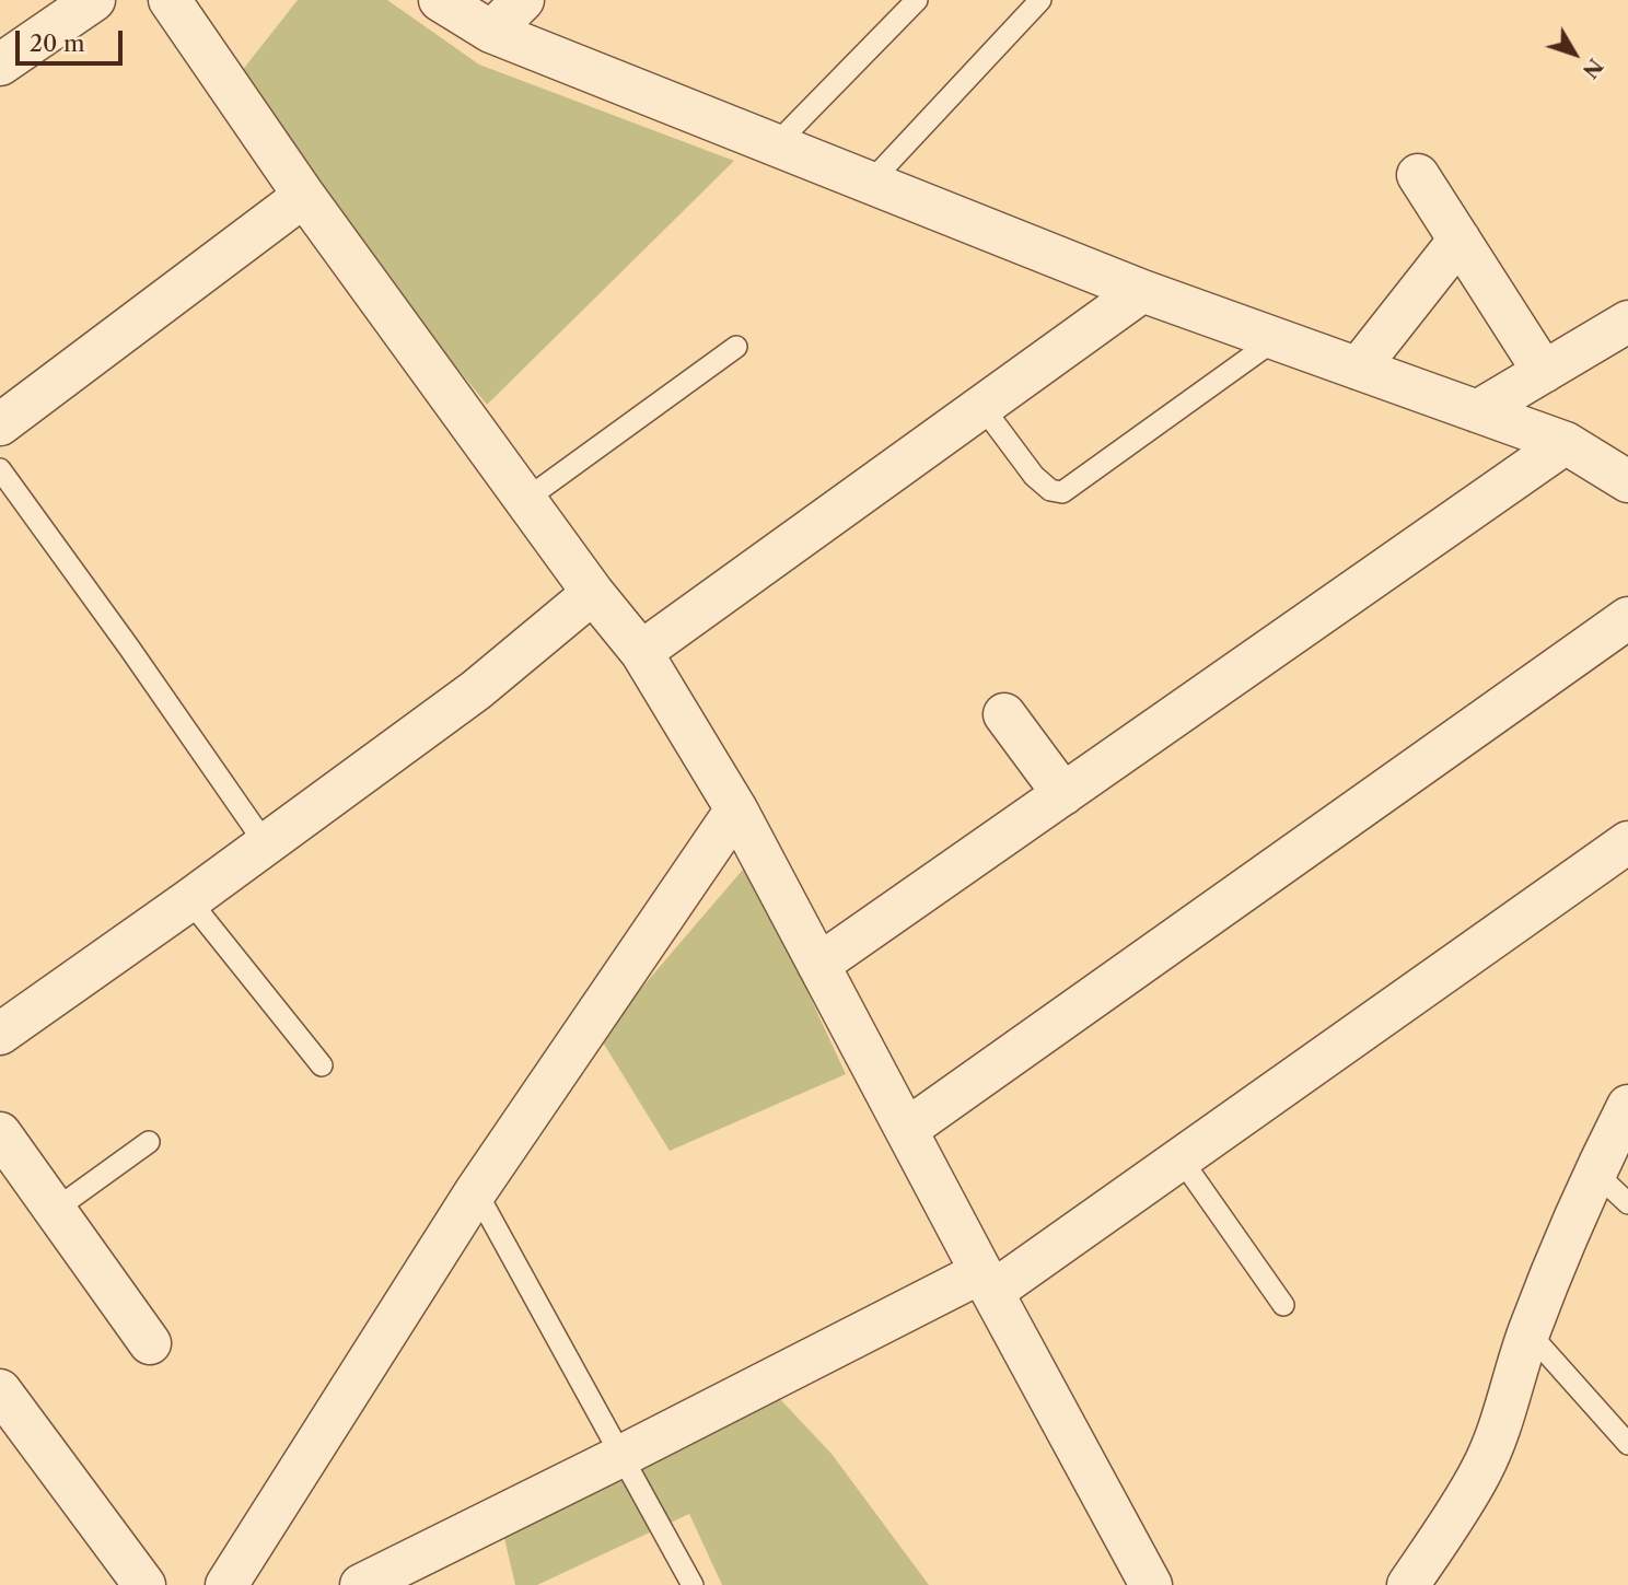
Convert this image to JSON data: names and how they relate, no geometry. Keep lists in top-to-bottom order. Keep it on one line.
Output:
{"scale_bar":"20 m","north":"bottom right"}
